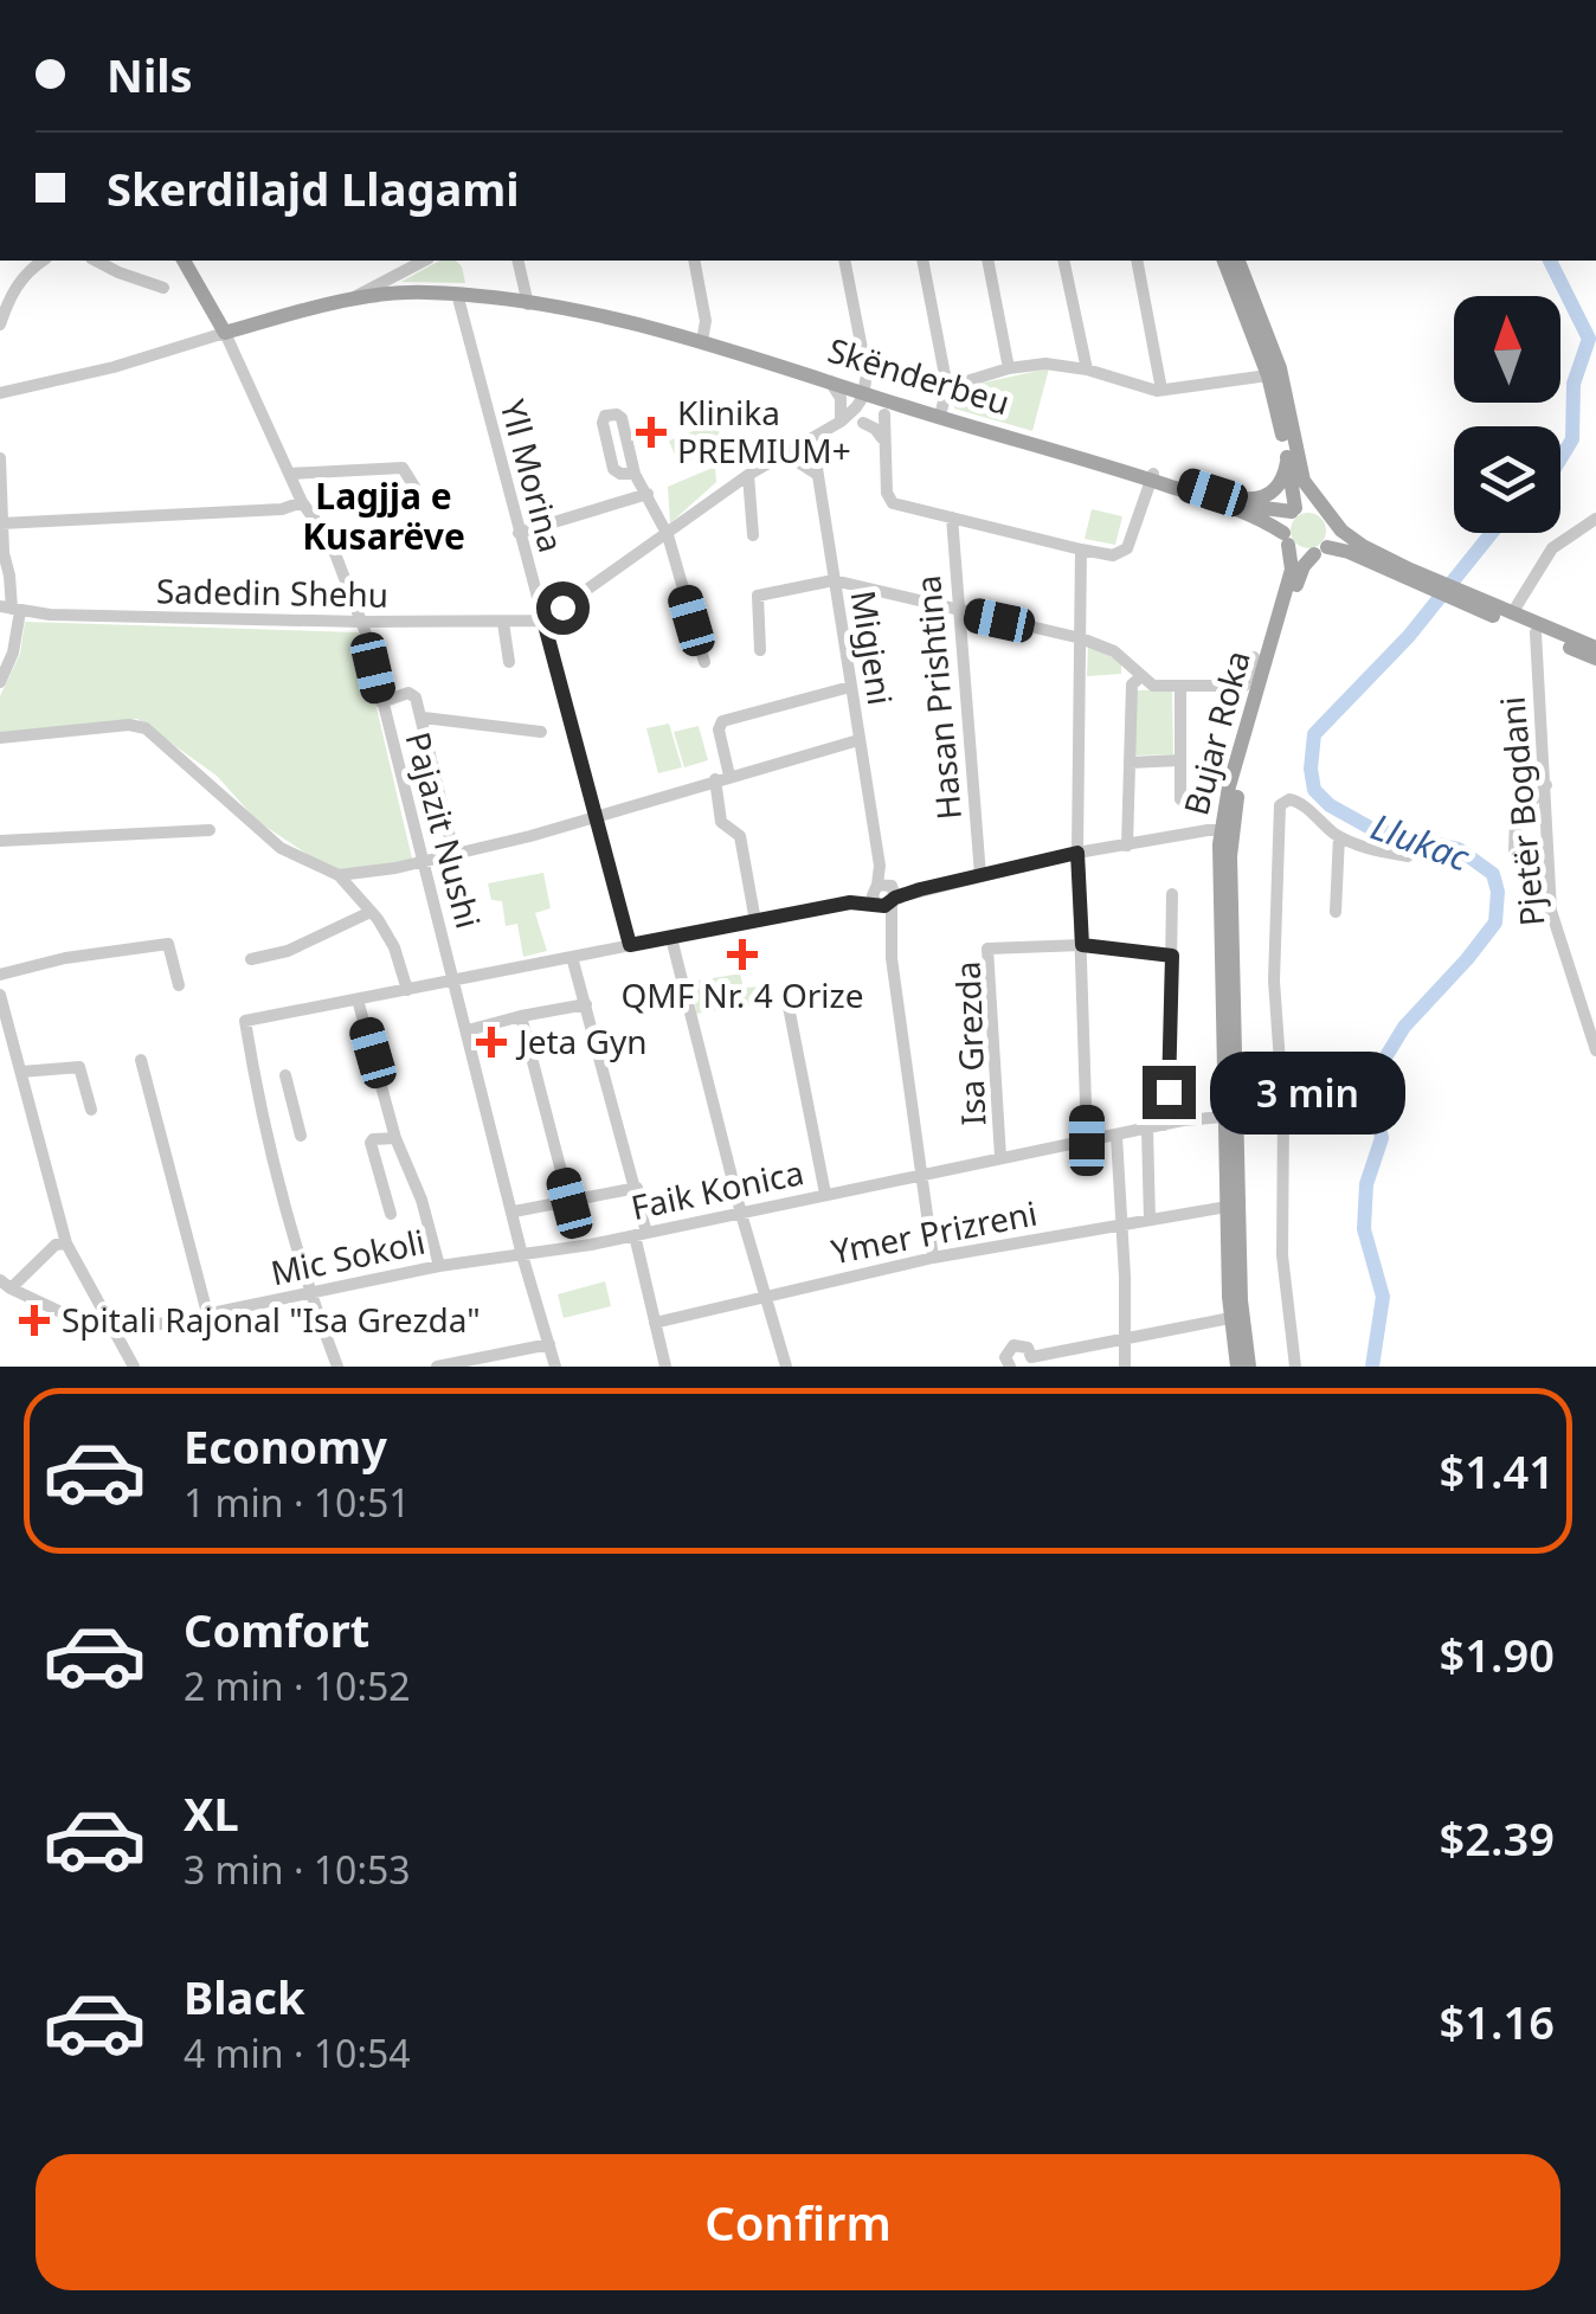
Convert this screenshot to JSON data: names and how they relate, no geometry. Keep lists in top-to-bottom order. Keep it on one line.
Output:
{"streets":{"main road":["Skënderbeu","Bujar Roka"],"street":["Yll Morina","Sadedin Shehu","Migjeni","Hasan Prishtina","Pjetër Bogdani","Pajazit Nushi","Isa Grezda","Faik Konica","Ymer Prizreni","Mic Sokoli"]},"crossings":[["Skënderbeu","Yll Morina"],["Skënderbeu","Bujar Roka"],["Skënderbeu","Pajazit Nushi"],["Yll Morina","Sadedin Shehu"],["Sadedin Shehu","Pajazit Nushi"],["Migjeni","Faik Konica"],["Migjeni","Ymer Prizreni"],["Bujar Roka","Faik Konica"],["Bujar Roka","Ymer Prizreni"],["Pajazit Nushi","Faik Konica"],["Pajazit Nushi","Mic Sokoli"],["Isa Grezda","Faik Konica"],["Faik Konica","Mic Sokoli"]],"districts":["Lagjja e Kusarëve"],"water":["Llukac"],"places":{"health":["Klinika PREMIUM+","QMF Nr. 4 Orize","Jeta Gyn","Spitali Rajonal \"Isa Grezda\""]},"north":"top","page":{"banner":["Nils","Skerdilajd Llagami"],"bubble":"3 min","list":[{"name":"Economy","note":"1 min · 10:51","value":"$1.41"},{"name":"Comfort","note":"2 min · 10:52","value":"$1.90"},{"name":"XL","note":"3 min · 10:53","value":"$2.39"},{"name":"Black","note":"4 min · 10:54","value":"$1.16"}],"buttons":"Confirm"}}
